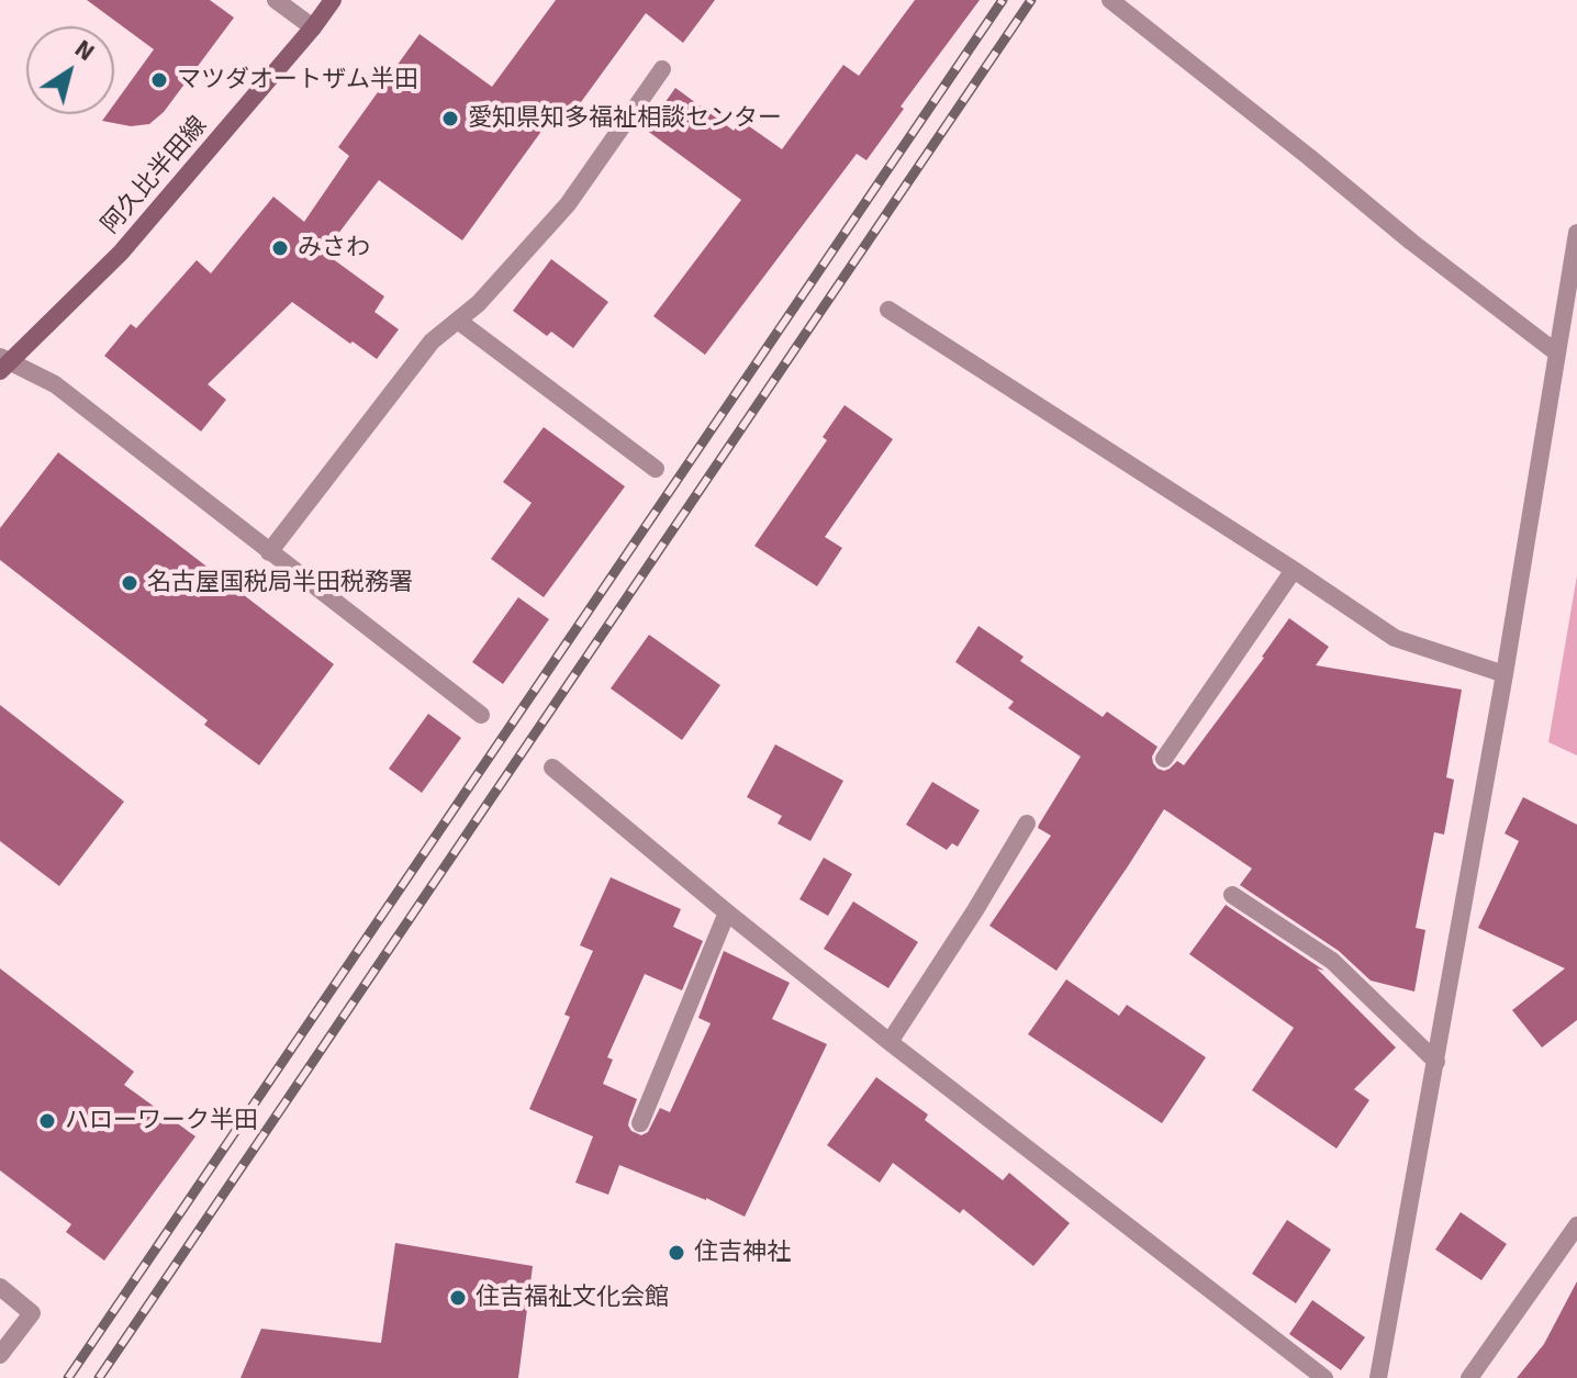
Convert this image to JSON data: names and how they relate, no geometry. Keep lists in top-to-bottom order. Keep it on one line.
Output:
{"streets":{"main road":["阿久比半田線"]},"places":["マツダオートザム半田","愛知県知多福祉相談センター","みさわ","名古屋国税局半田税務署","ハローワーク半田","住吉神社","住吉福祉文化会館"],"north":"top right"}
